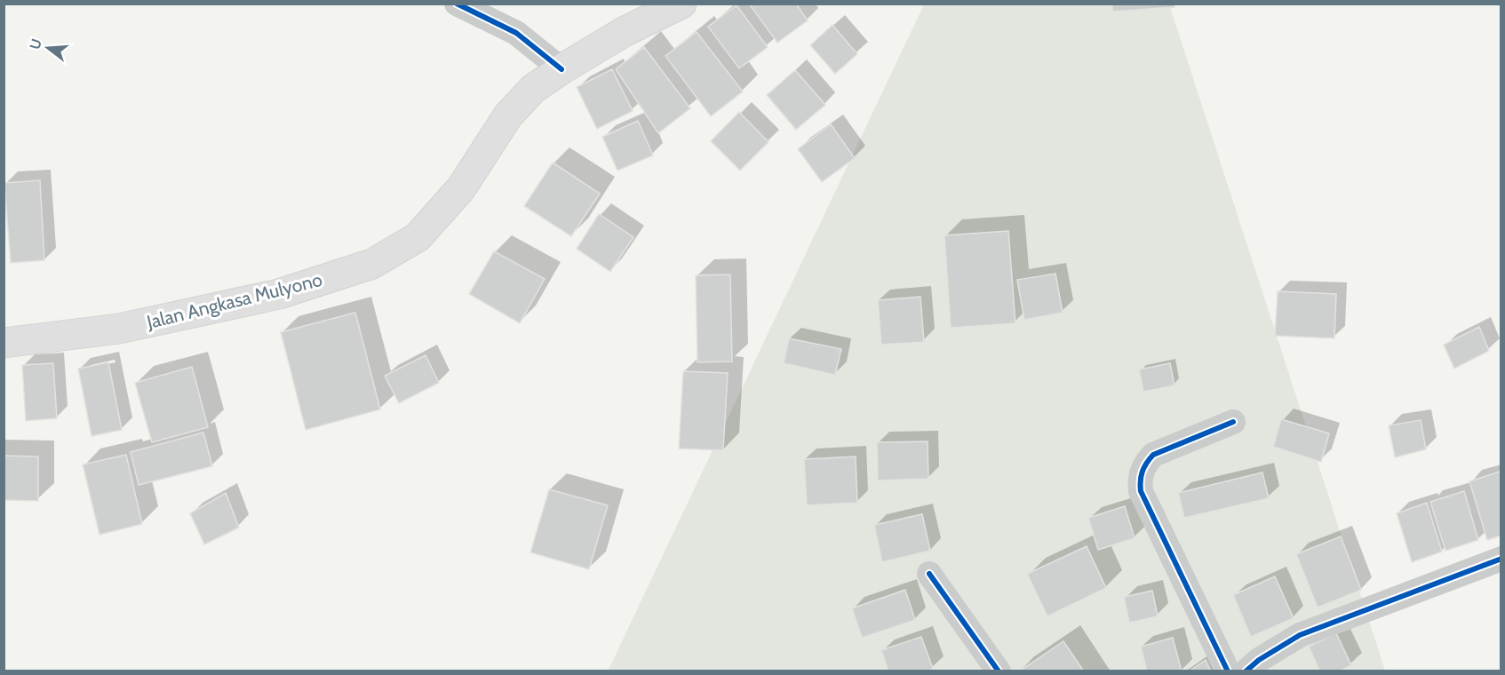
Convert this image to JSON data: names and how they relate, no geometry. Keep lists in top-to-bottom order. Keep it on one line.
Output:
{"streets":{"main road":["Jalan Angkasa Mulyono"]},"north":"left"}
